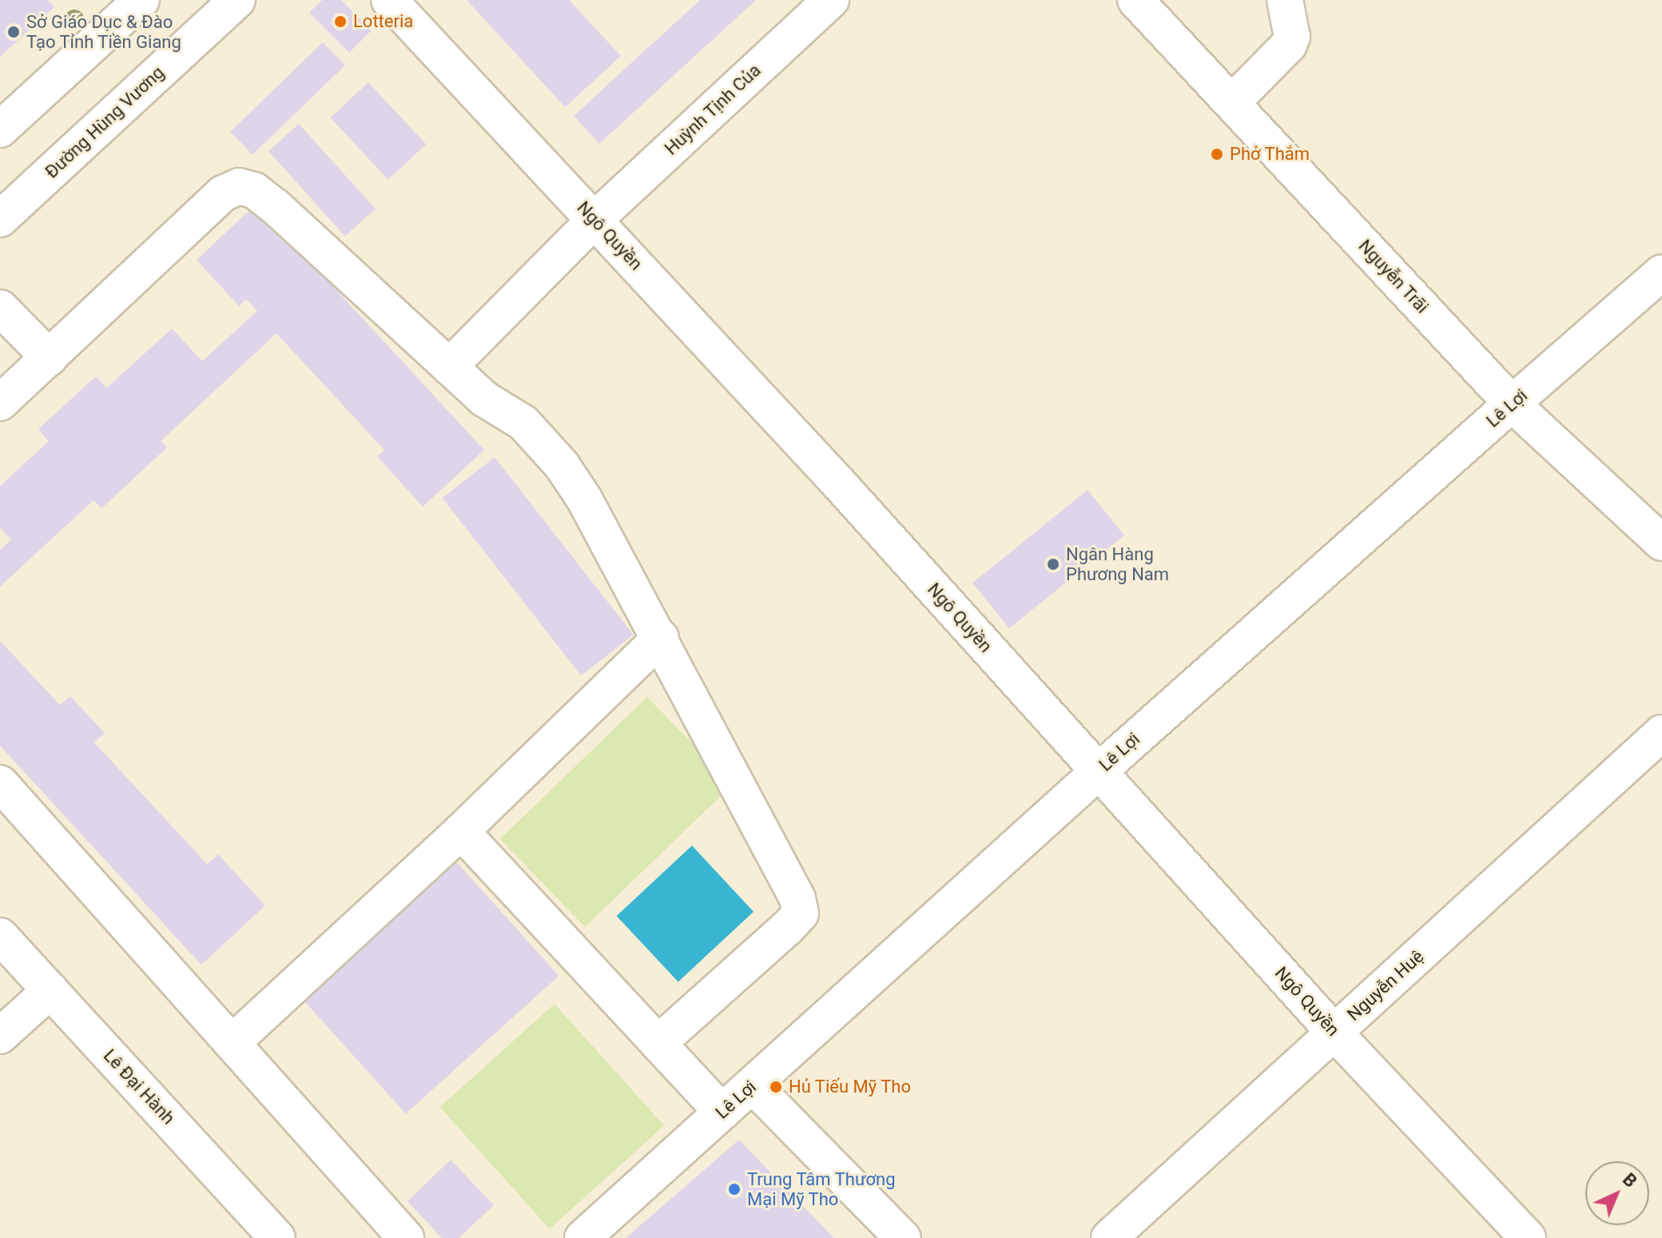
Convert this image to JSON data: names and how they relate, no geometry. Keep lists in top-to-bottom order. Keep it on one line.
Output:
{"streets":{"street":["Huỳnh Tịnh Của","Đường Hùng Vương","Ngô Quyền","Nguyễn Trãi","Lê Lợi","Nguyễn Huệ","Lê Đại Hành"]},"crossings":[["Huỳnh Tịnh Của","Ngô Quyền"],["Ngô Quyền","Lê Lợi"],["Ngô Quyền","Nguyễn Huệ"],["Nguyễn Trãi","Lê Lợi"]],"places":["Lotteria","Sở Giáo Dục & Đào Tạo Tỉnh Tiền Giang","Phở Thắm","Ngân Hàng Phương Nam","Hủ Tiếu Mỹ Tho","Trung Tâm Thương Mại Mỹ Tho"],"north":"top right"}
